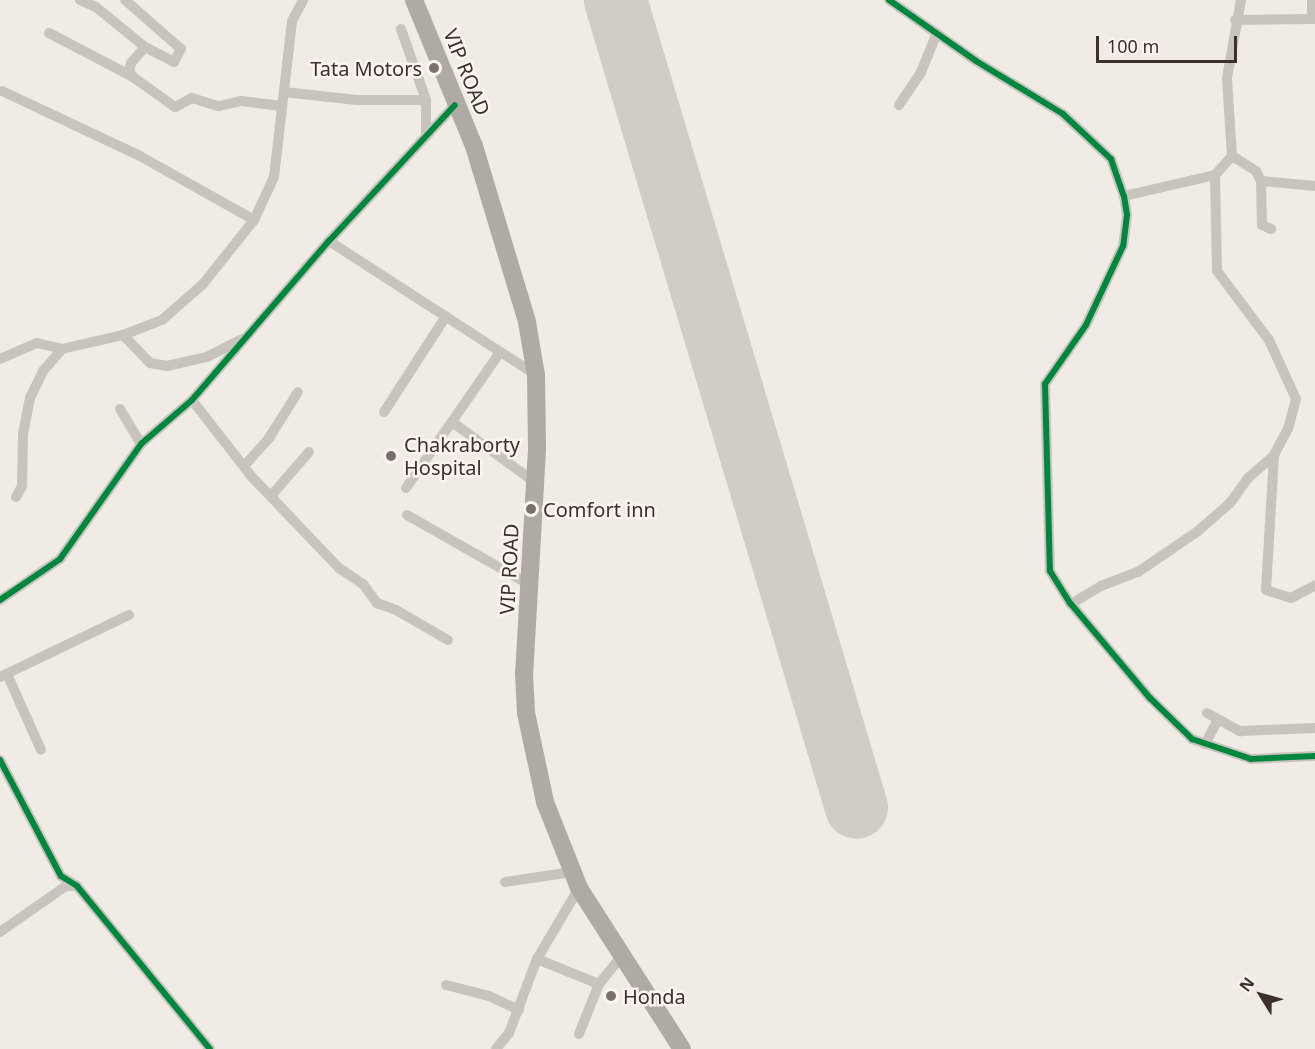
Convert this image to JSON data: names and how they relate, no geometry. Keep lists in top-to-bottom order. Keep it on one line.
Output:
{"streets":{"highway":["VIP ROAD"]},"places":["Tata Motors","Chakraborty Hospital","Comfort inn","Honda"],"scale_bar":"100 m","north":"top left"}
